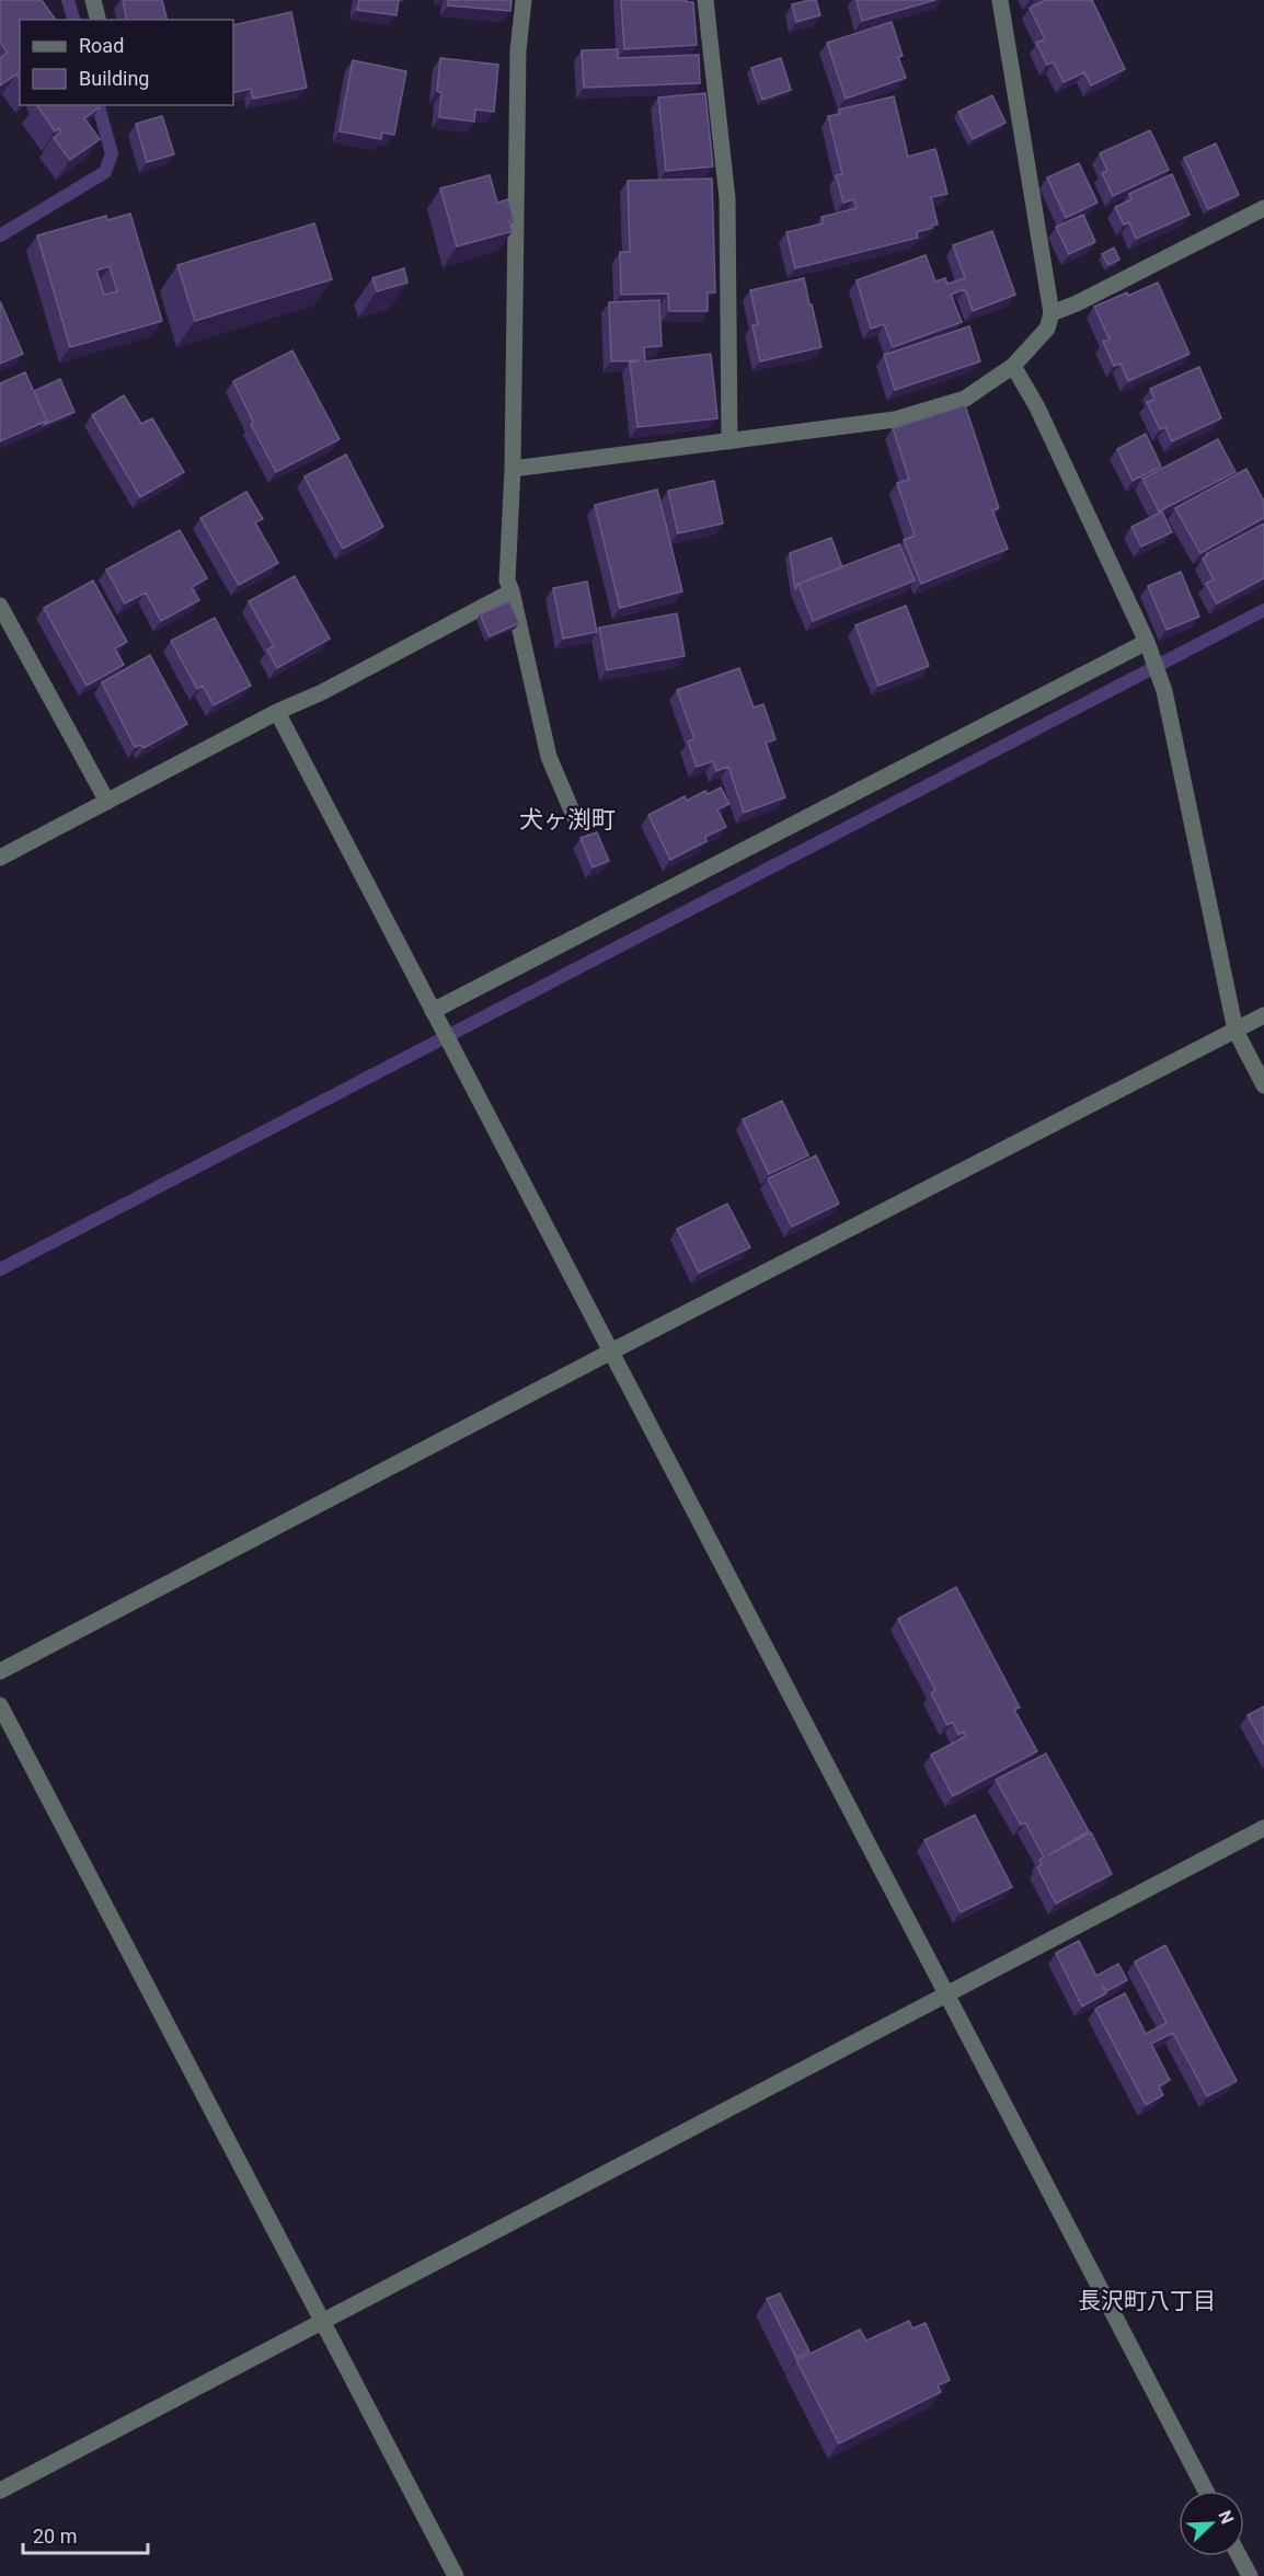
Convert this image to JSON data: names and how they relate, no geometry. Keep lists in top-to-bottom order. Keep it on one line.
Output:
{"districts":["犬ヶ渕町","長沢町八丁目"],"legend":["Road","Building"],"scale_bar":"20 m","north":"top right"}
